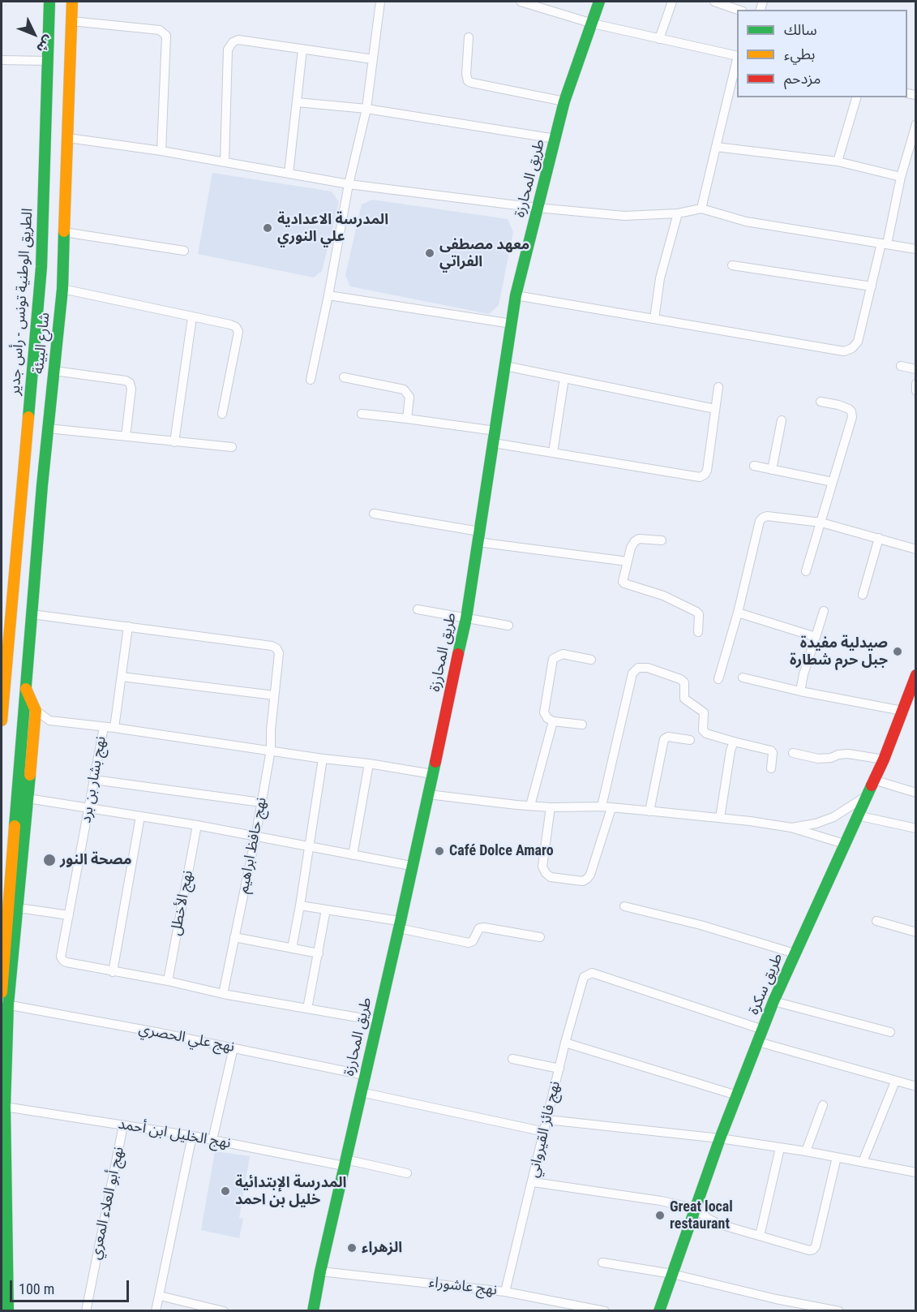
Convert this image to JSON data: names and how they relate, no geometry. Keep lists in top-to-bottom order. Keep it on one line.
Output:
{"streets":{"main road":["طريق المحارزة","الطريق الوطنية تونس - رأس جدير","شارع البيئة","طريق سكرة"],"street":["نهج بشار بن برد","نهج حافظ ابراهيم","نهج الأخطل","نهج علي الحصري","نهج فائز القيرواني","نهج الخليل ابن أحمد","نهج أبو العلاء المعري","نهج عاشوراء"]},"crossings":[["طريق المحارزة","نهج علي الحصري"],["طريق المحارزة","نهج الخليل ابن أحمد"],["طريق المحارزة","نهج عاشوراء"],["شارع البيئة","نهج علي الحصري"],["شارع البيئة","نهج الخليل ابن أحمد"],["نهج بشار بن برد","نهج حافظ ابراهيم"],["طريق سكرة","نهج فائز القيرواني"],["نهج فائز القيرواني","نهج عاشوراء"],["نهج الخليل ابن أحمد","نهج أبو العلاء المعري"]],"places":["المدرسة الاعدادية علي النوري","معهد مصطفى الفراتي","صيدلية مفيدة جبل حرم شطارة","Café Dolce Amaro","مصحة النور","المدرسة الإبتدائية خليل بن احمد","Great local restaurant","الزهراء"],"legend":["سالك","بطيء","مزدحم"],"scale_bar":"100 m","north":"bottom right"}
